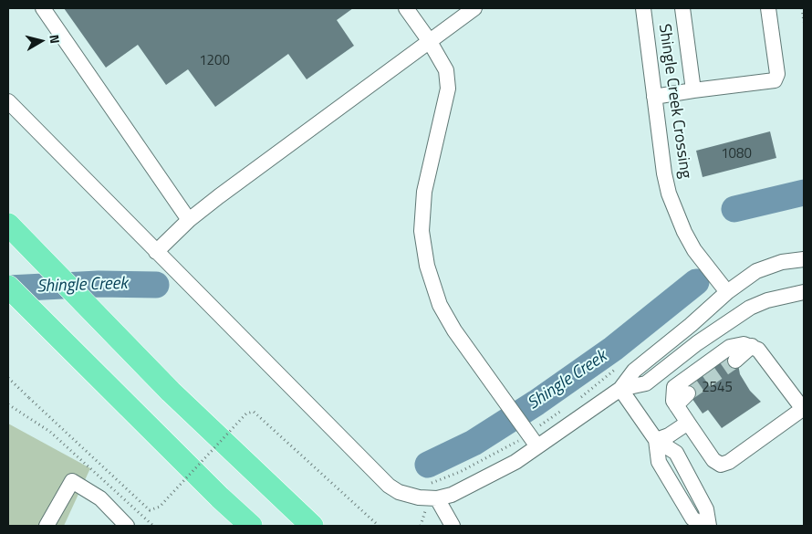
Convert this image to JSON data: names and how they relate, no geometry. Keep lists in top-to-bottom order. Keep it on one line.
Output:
{"streets":{"street":["Shingle Creek Crossing"]},"water":["Shingle Creek"],"house_numbers":["1200","1080","2545"],"north":"right"}
